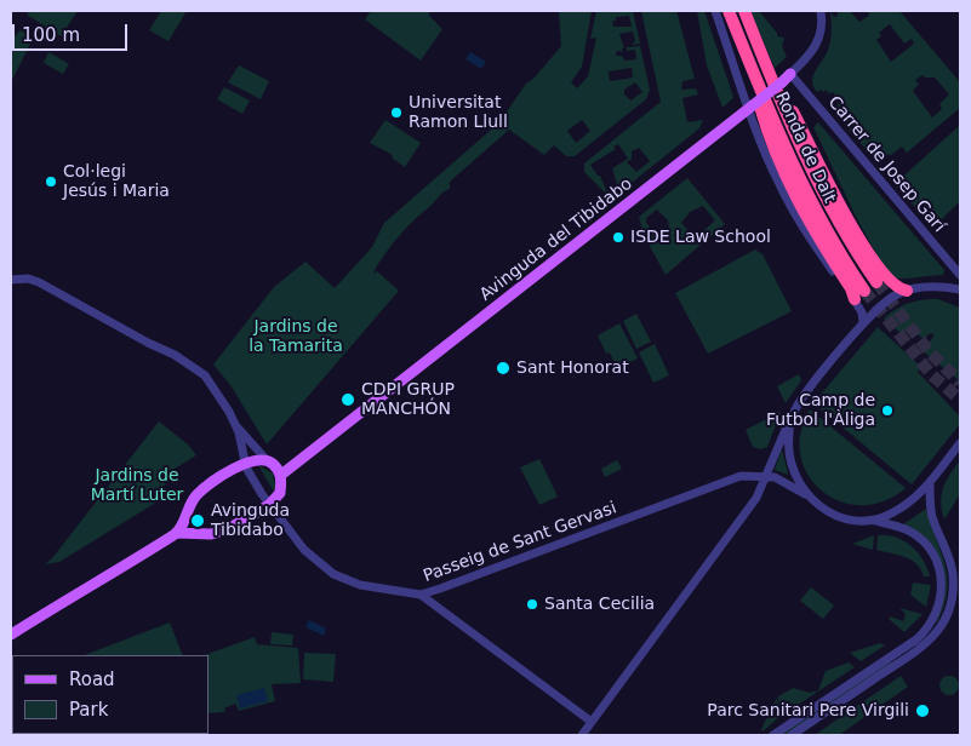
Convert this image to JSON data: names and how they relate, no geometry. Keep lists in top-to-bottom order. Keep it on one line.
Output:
{"streets":{"highway":["Ronda de Dalt"],"main road":["Avinguda del Tibidabo"],"street":["Carrer de Josep Garí","Passeig de Sant Gervasi"]},"crossings":[["Carrer de Josep Garí","Avinguda del Tibidabo"]],"parks":["Jardins de la Tamarita","Jardins de Martí Luter"],"places":["Universitat Ramon Llull","Col·legi Jesús i Maria","ISDE Law School","Sant Honorat","CDPI GRUP MANCHÓN","Camp de Futbol l'Àliga","Avinguda Tibidabo","Santa Cecilia","Parc Sanitari Pere Virgili"],"legend":["Road","Park"],"scale_bar":"100 m"}
